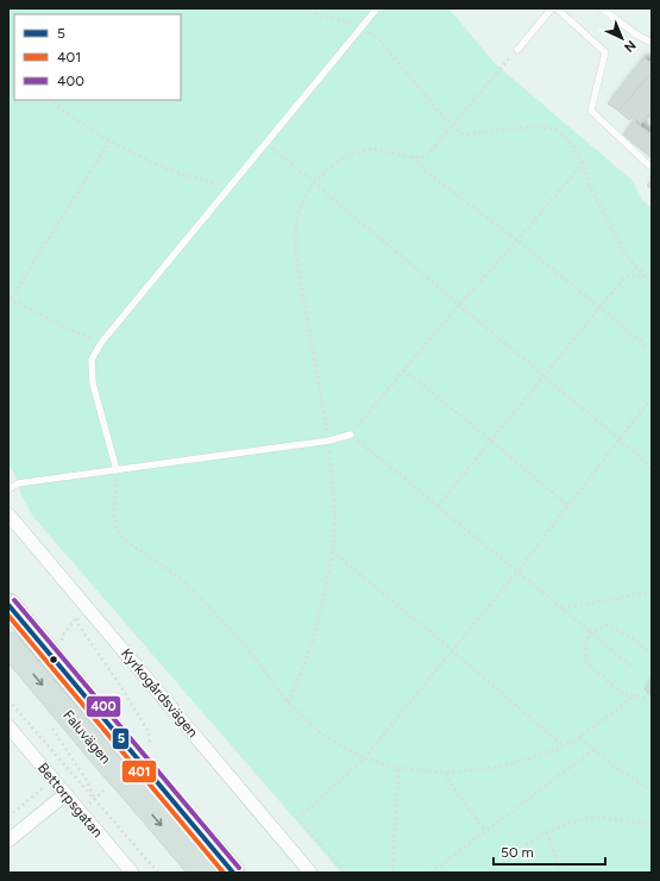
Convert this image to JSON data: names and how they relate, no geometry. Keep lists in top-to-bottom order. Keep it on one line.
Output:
{"streets":{"highway":["Faluvägen"],"street":["Kyrkogårdsvägen","Bettorpsgatan"]},"lines":["transit line 400","transit line 5","transit line 401"],"legend":["5","401","400"],"scale_bar":"50 m","north":"bottom right"}
